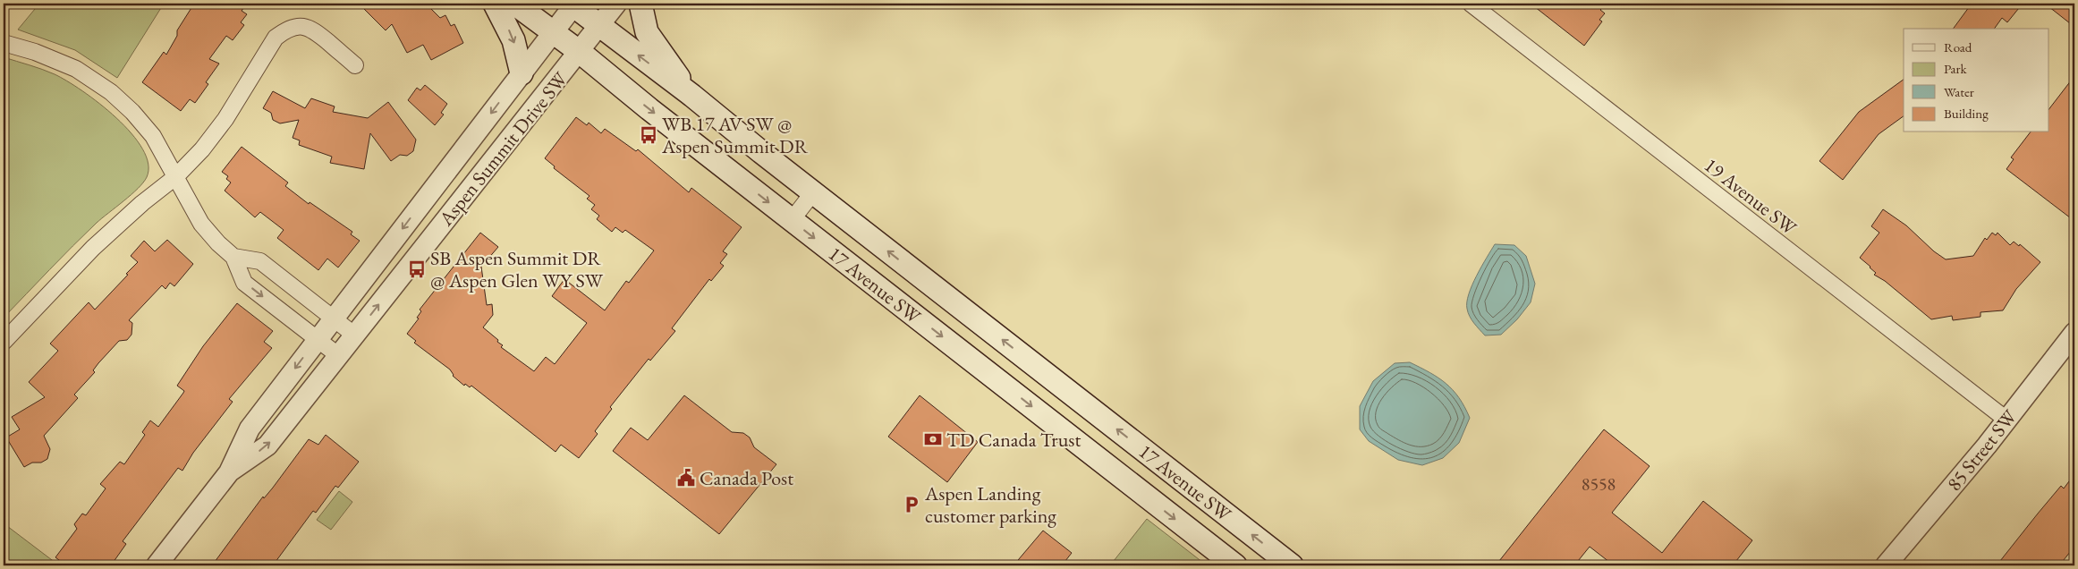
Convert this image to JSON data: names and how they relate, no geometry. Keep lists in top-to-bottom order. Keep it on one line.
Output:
{"streets":{"main road":["17 Avenue SW"],"street":["Aspen Summit Drive SW","19 Avenue SW","85 Street SW"]},"crossings":[["Aspen Summit Drive SW","17 Avenue SW"],["19 Avenue SW","85 Street SW"]],"places":{"bus stop":["WB 17 AV SW @ Aspen Summit DR","SB Aspen Summit DR @ Aspen Glen WY SW"],"bank":["TD Canada Trust"],"public building":["Canada Post"],"parking":["Aspen Landing customer parking"]},"house_numbers":["8558"],"legend":["Road","Park","Water","Building"]}
